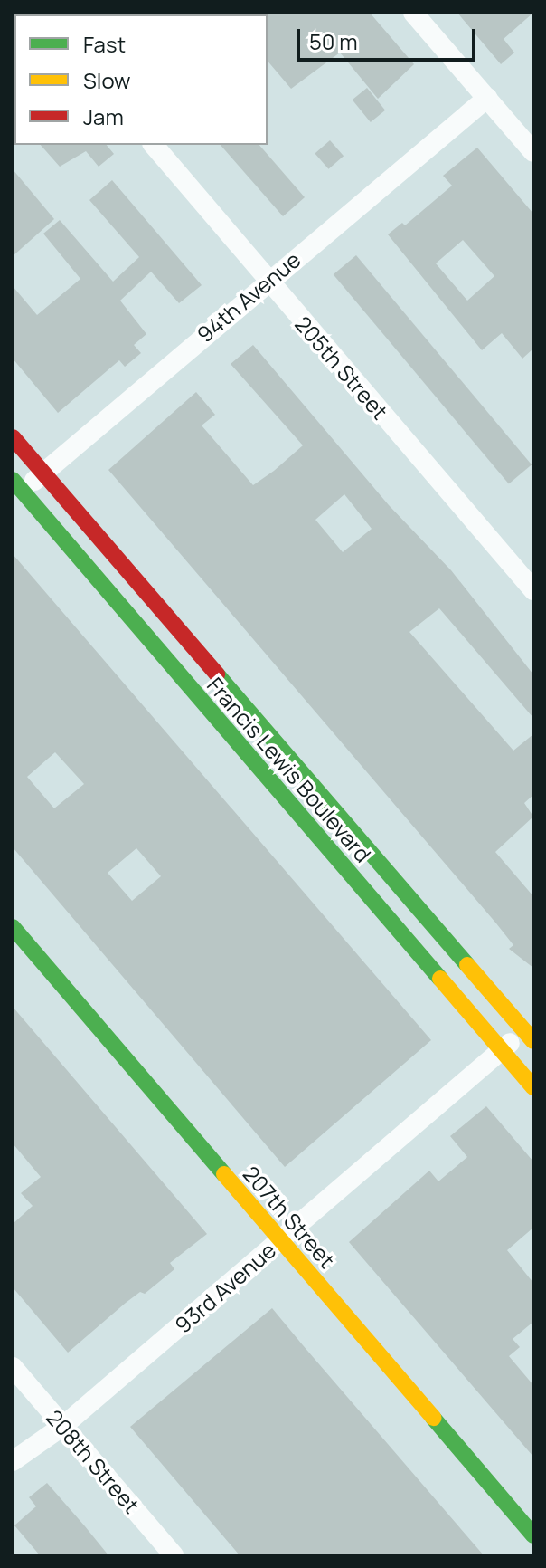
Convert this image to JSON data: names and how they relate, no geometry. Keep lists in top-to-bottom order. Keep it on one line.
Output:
{"streets":{"main road":["Francis Lewis Boulevard","207th Street"],"street":["94th Avenue","205th Street","93rd Avenue","208th Street"]},"crossings":[["94th Avenue","205th Street"],["94th Avenue","Francis Lewis Boulevard"],["Francis Lewis Boulevard","93rd Avenue"],["207th Street","93rd Avenue"],["93rd Avenue","208th Street"]],"legend":["Fast","Slow","Jam"],"scale_bar":"50 m"}
